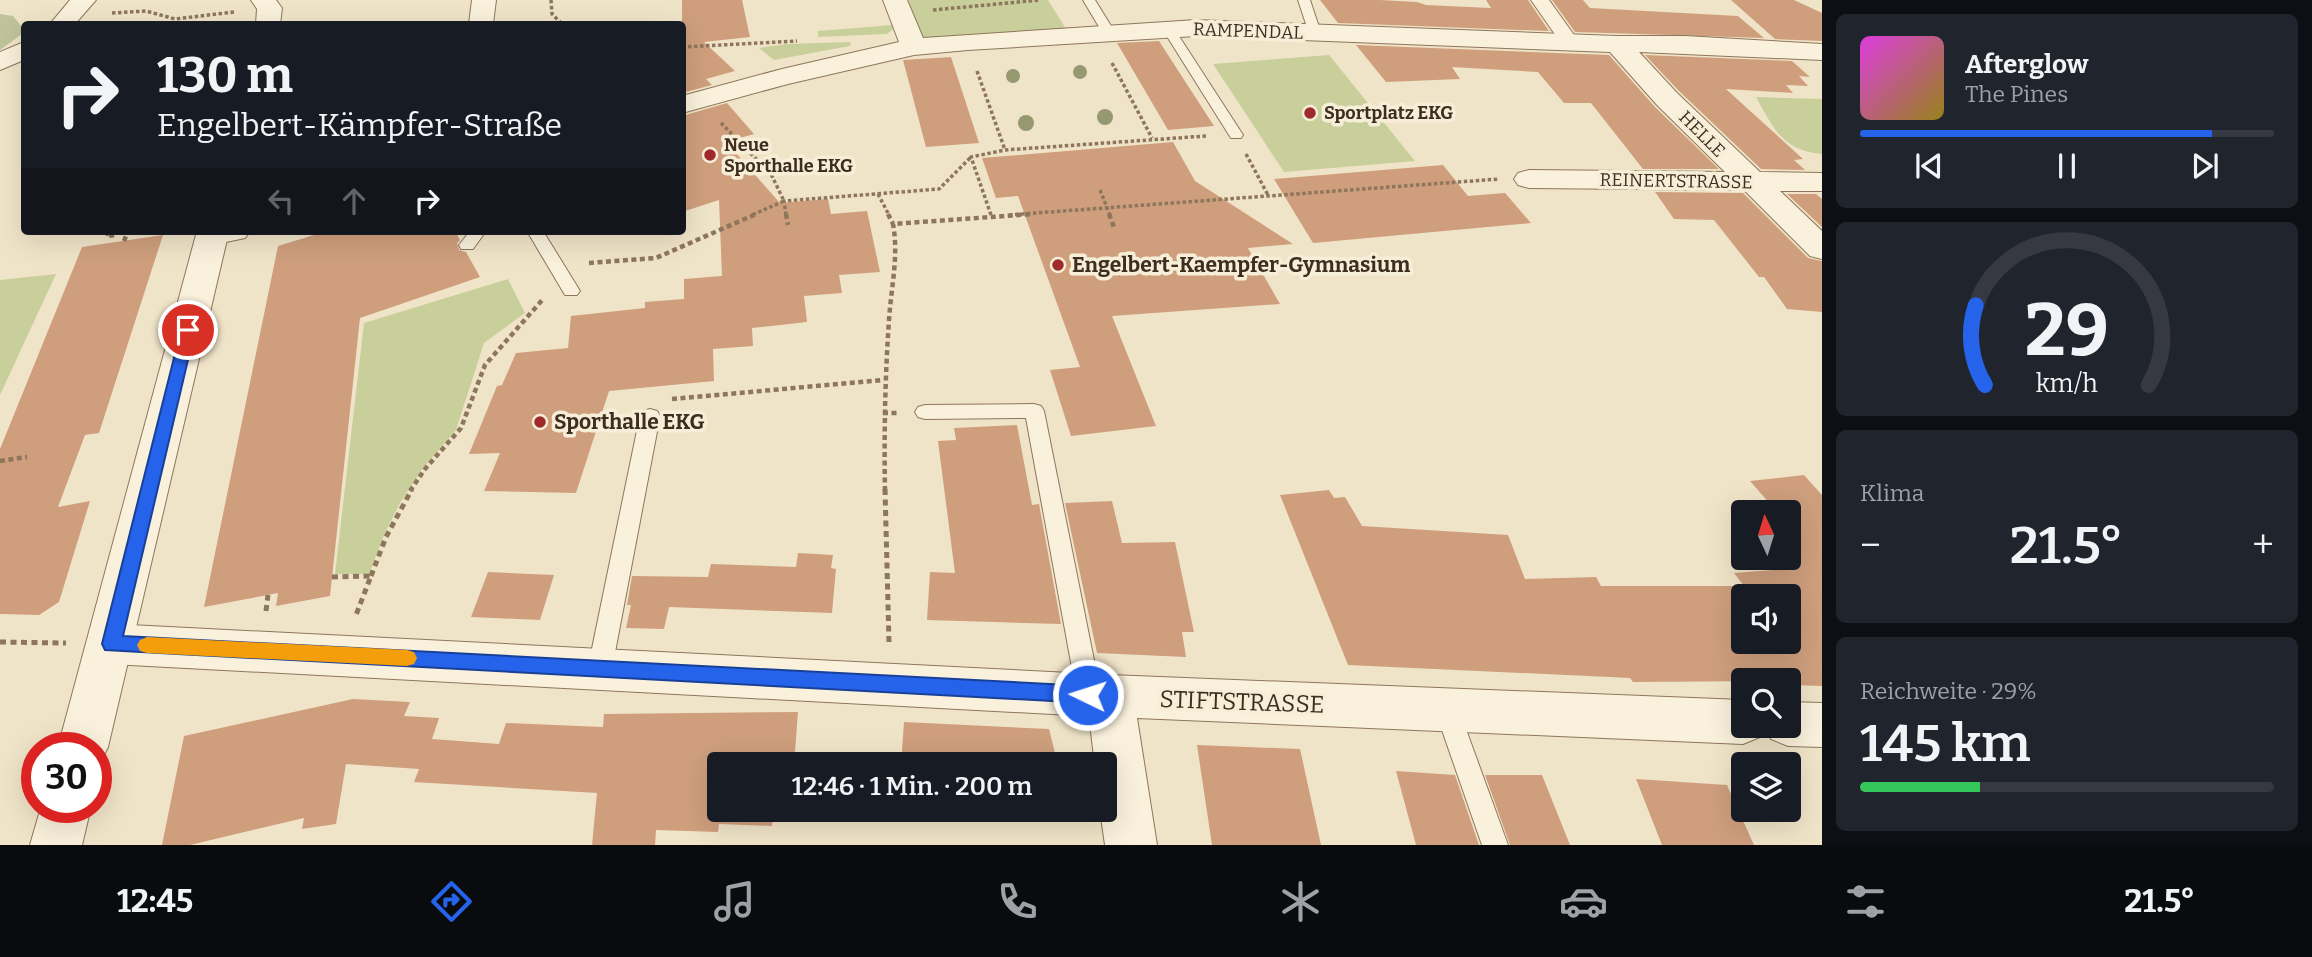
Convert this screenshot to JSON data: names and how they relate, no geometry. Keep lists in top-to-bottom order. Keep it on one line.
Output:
{"streets":{"street":["RAMPENDAL","HELLE","REINERTSTRASSE","STIFTSTRASSE"]},"crossings":[["RAMPENDAL","HELLE"],["HELLE","REINERTSTRASSE"]],"places":["Sportplatz EKG","Neue Sporthalle EKG","Engelbert-Kaempfer-Gymnasium","Sporthalle EKG"],"north":"top","page":{"turn":["130 m","Engelbert-Kämpfer-Straße"],"song":["Afterglow","The Pines"],"tile":["Klima",["Reichweite · 29%","145 km"]],"heat":["−","21.5°","+"],"limit":"30","trip":"12:46 · 1 Min. · 200 m","tabs":["12:45","21.5°"],"gauge":["29","km/h"]}}
